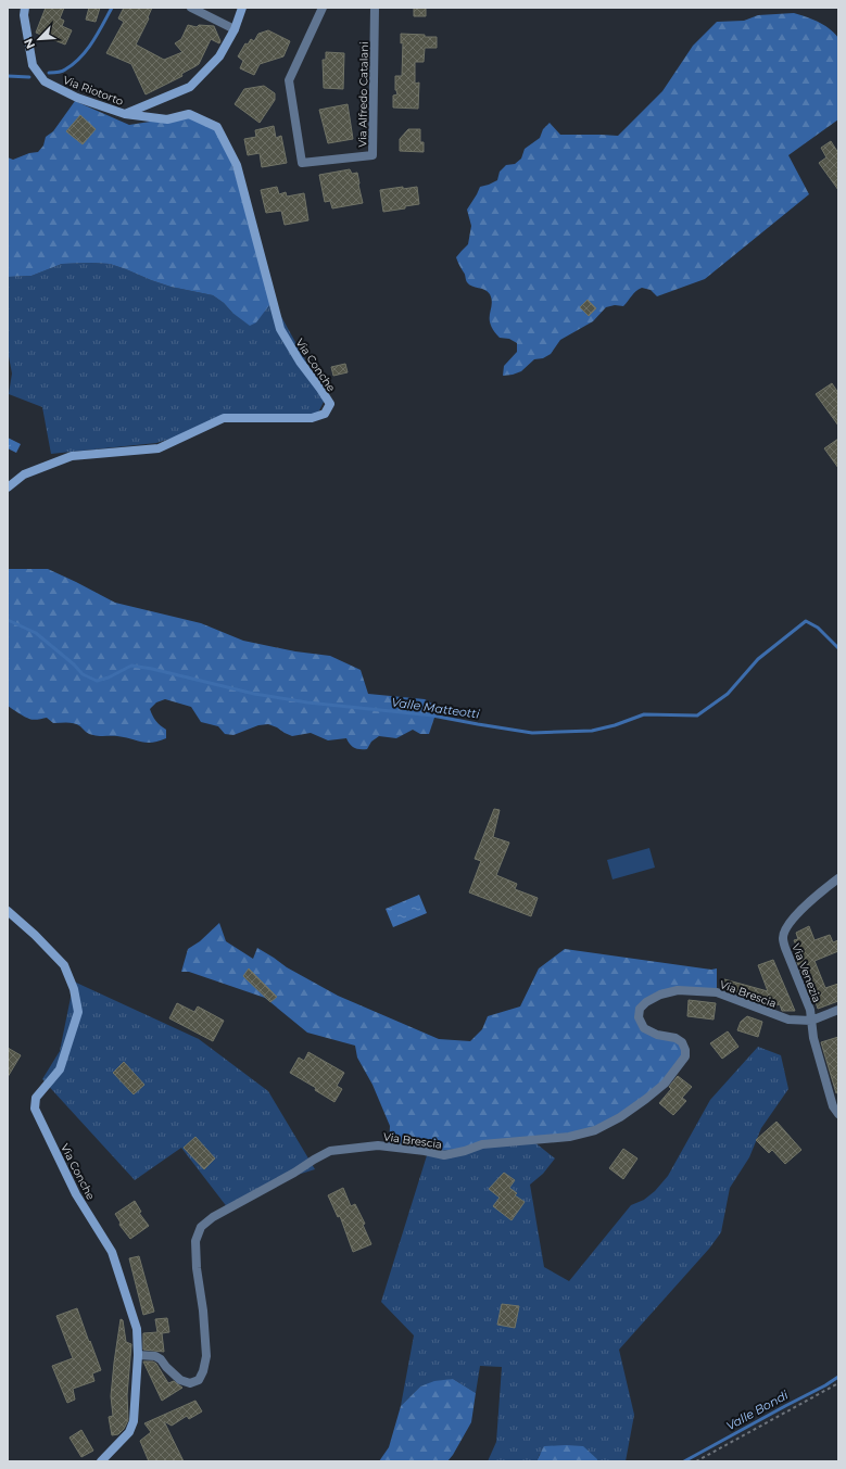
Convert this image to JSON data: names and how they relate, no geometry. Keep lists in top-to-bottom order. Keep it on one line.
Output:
{"streets":{"street":["Via Riotorto","Via Alfredo Catalani","Via Conche","Via Venezia","Via Brescia"]},"crossings":[["Via Riotorto","Via Conche"],["Via Conche","Via Brescia"],["Via Venezia","Via Brescia"]],"water":["Valle Matteotti","Valle Bondi"],"north":"bottom left"}
